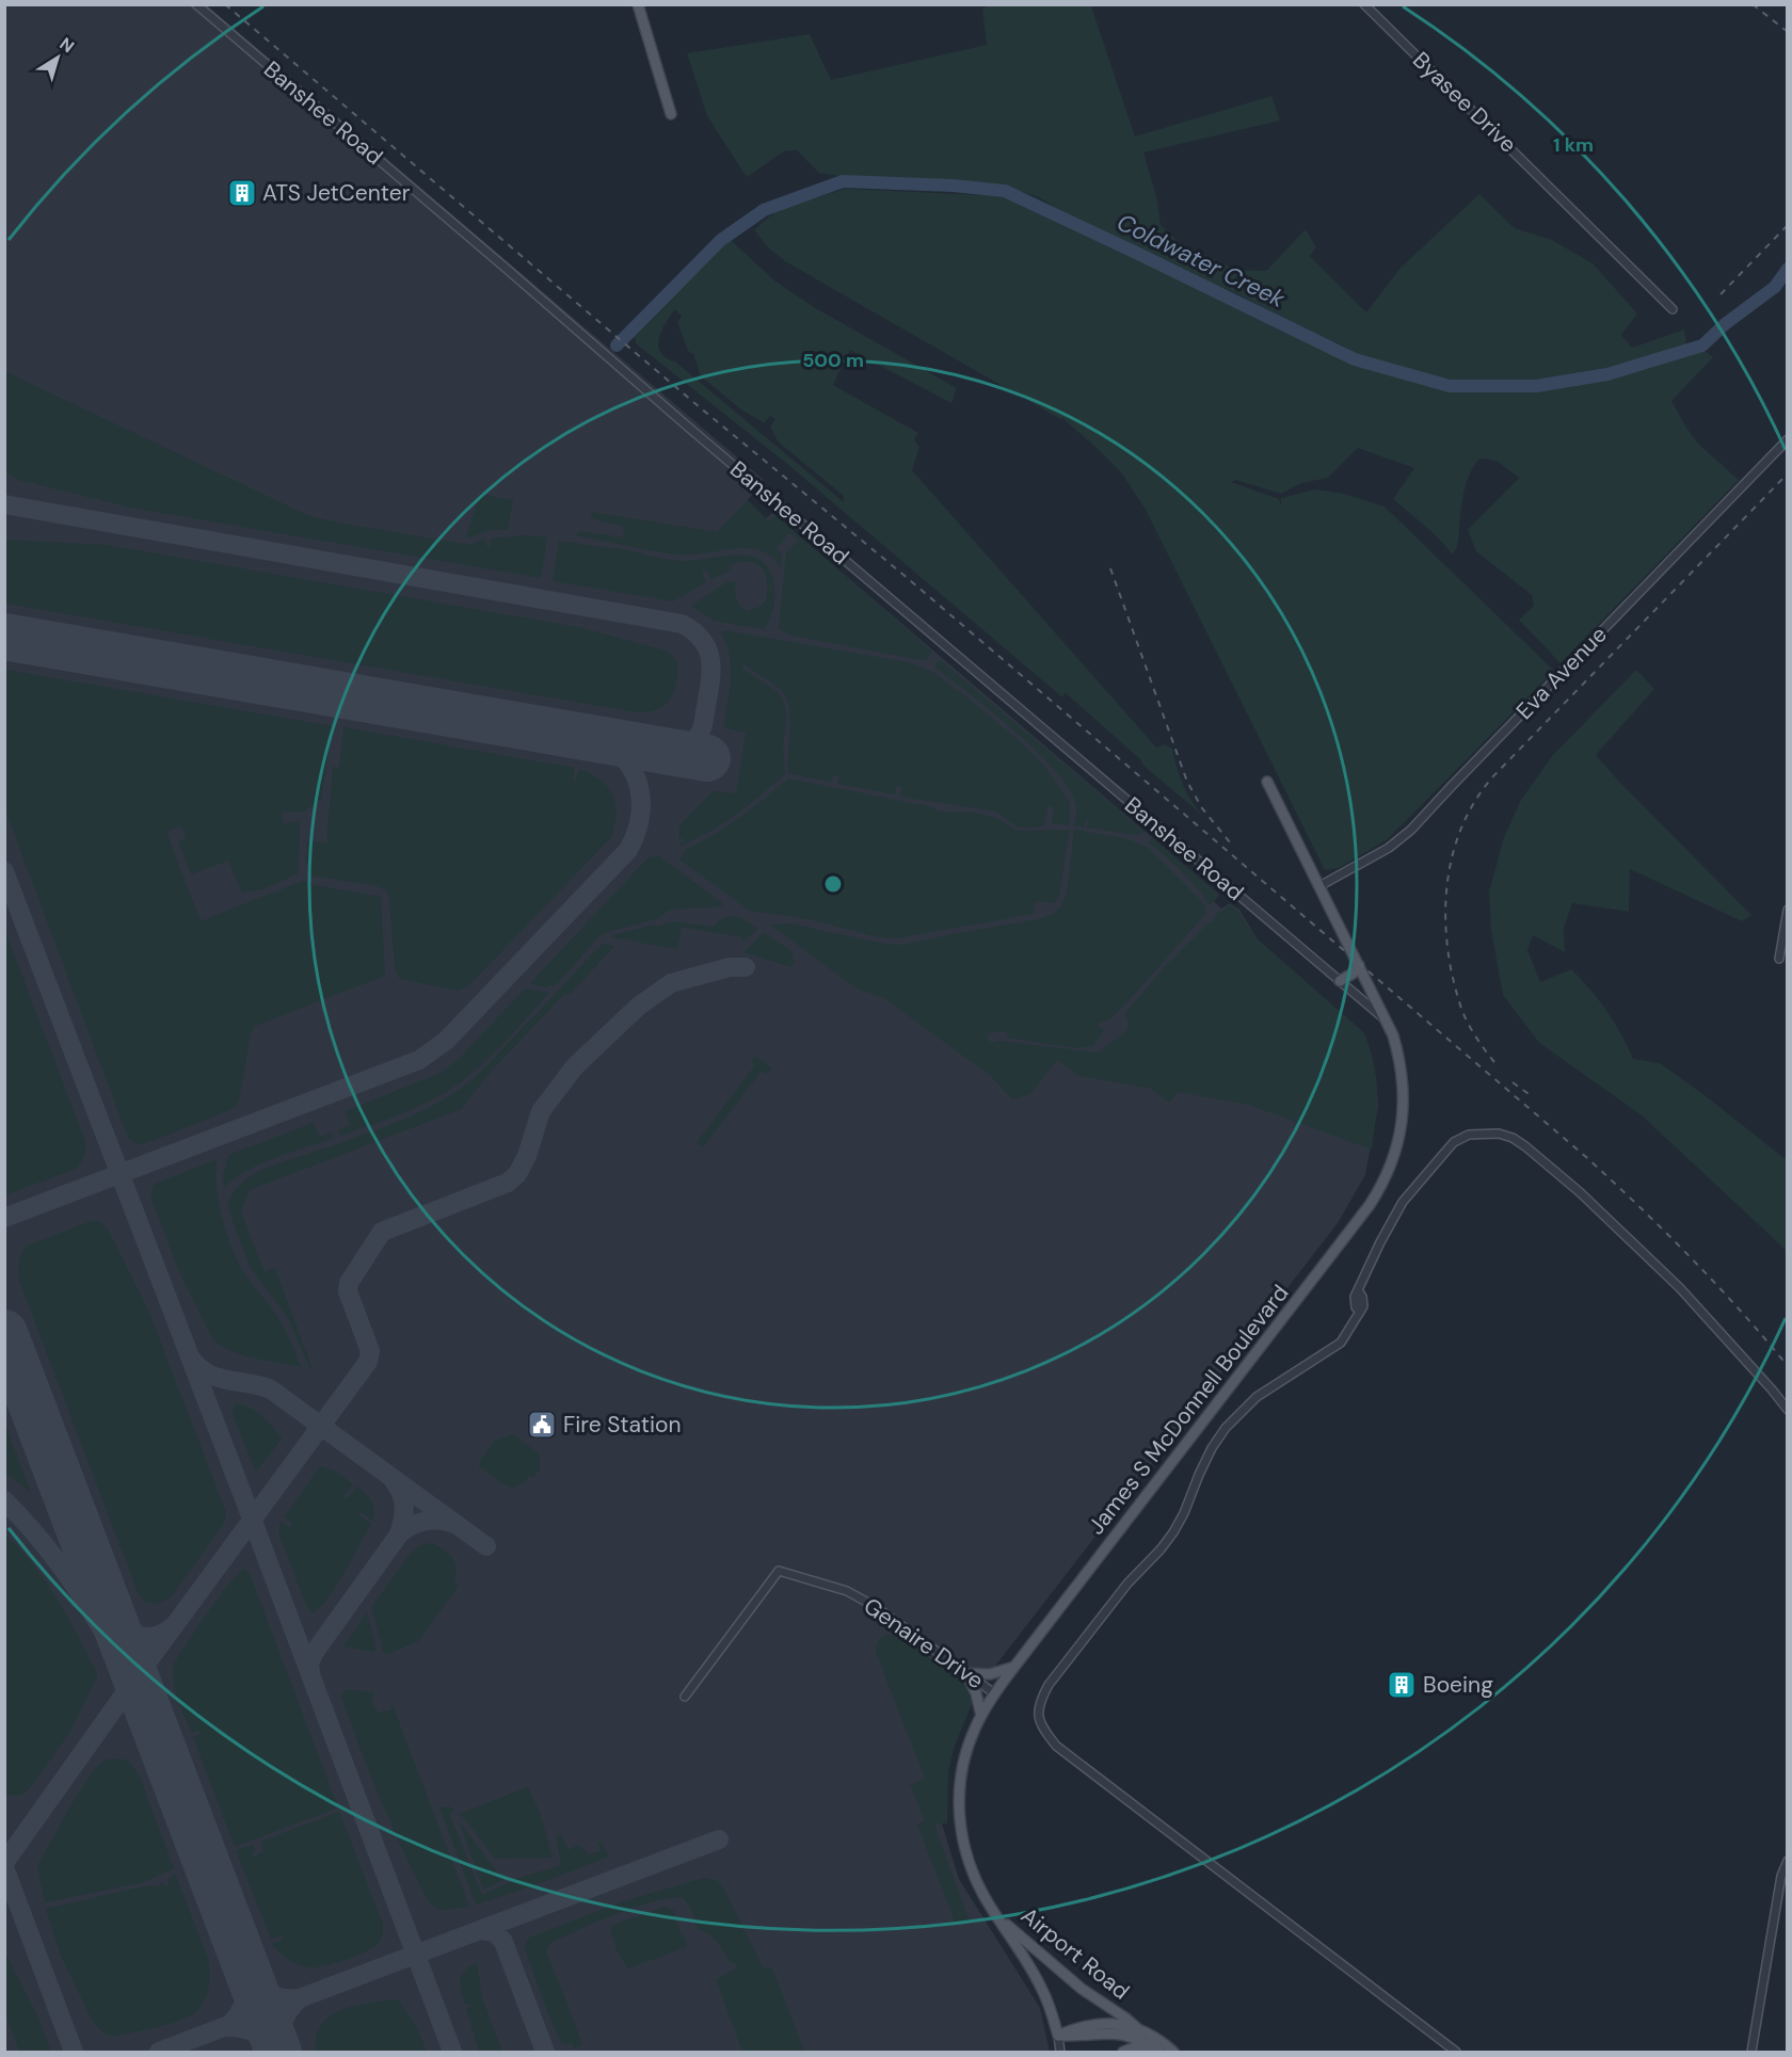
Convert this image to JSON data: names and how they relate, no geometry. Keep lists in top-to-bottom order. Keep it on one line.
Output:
{"streets":{"main road":["James S McDonnell Boulevard","Airport Road"],"street":["Byasee Drive","Banshee Road","Eva Avenue","Genaire Drive"]},"crossings":[["Banshee Road","James S McDonnell Boulevard"],["Eva Avenue","James S McDonnell Boulevard"],["James S McDonnell Boulevard","Genaire Drive"],["James S McDonnell Boulevard","Airport Road"]],"water":["Coldwater Creek"],"places":{"building":["ATS JetCenter","Boeing"],"public building":["Fire Station"]},"north":"top right","rings":["1 km","500 m"]}
